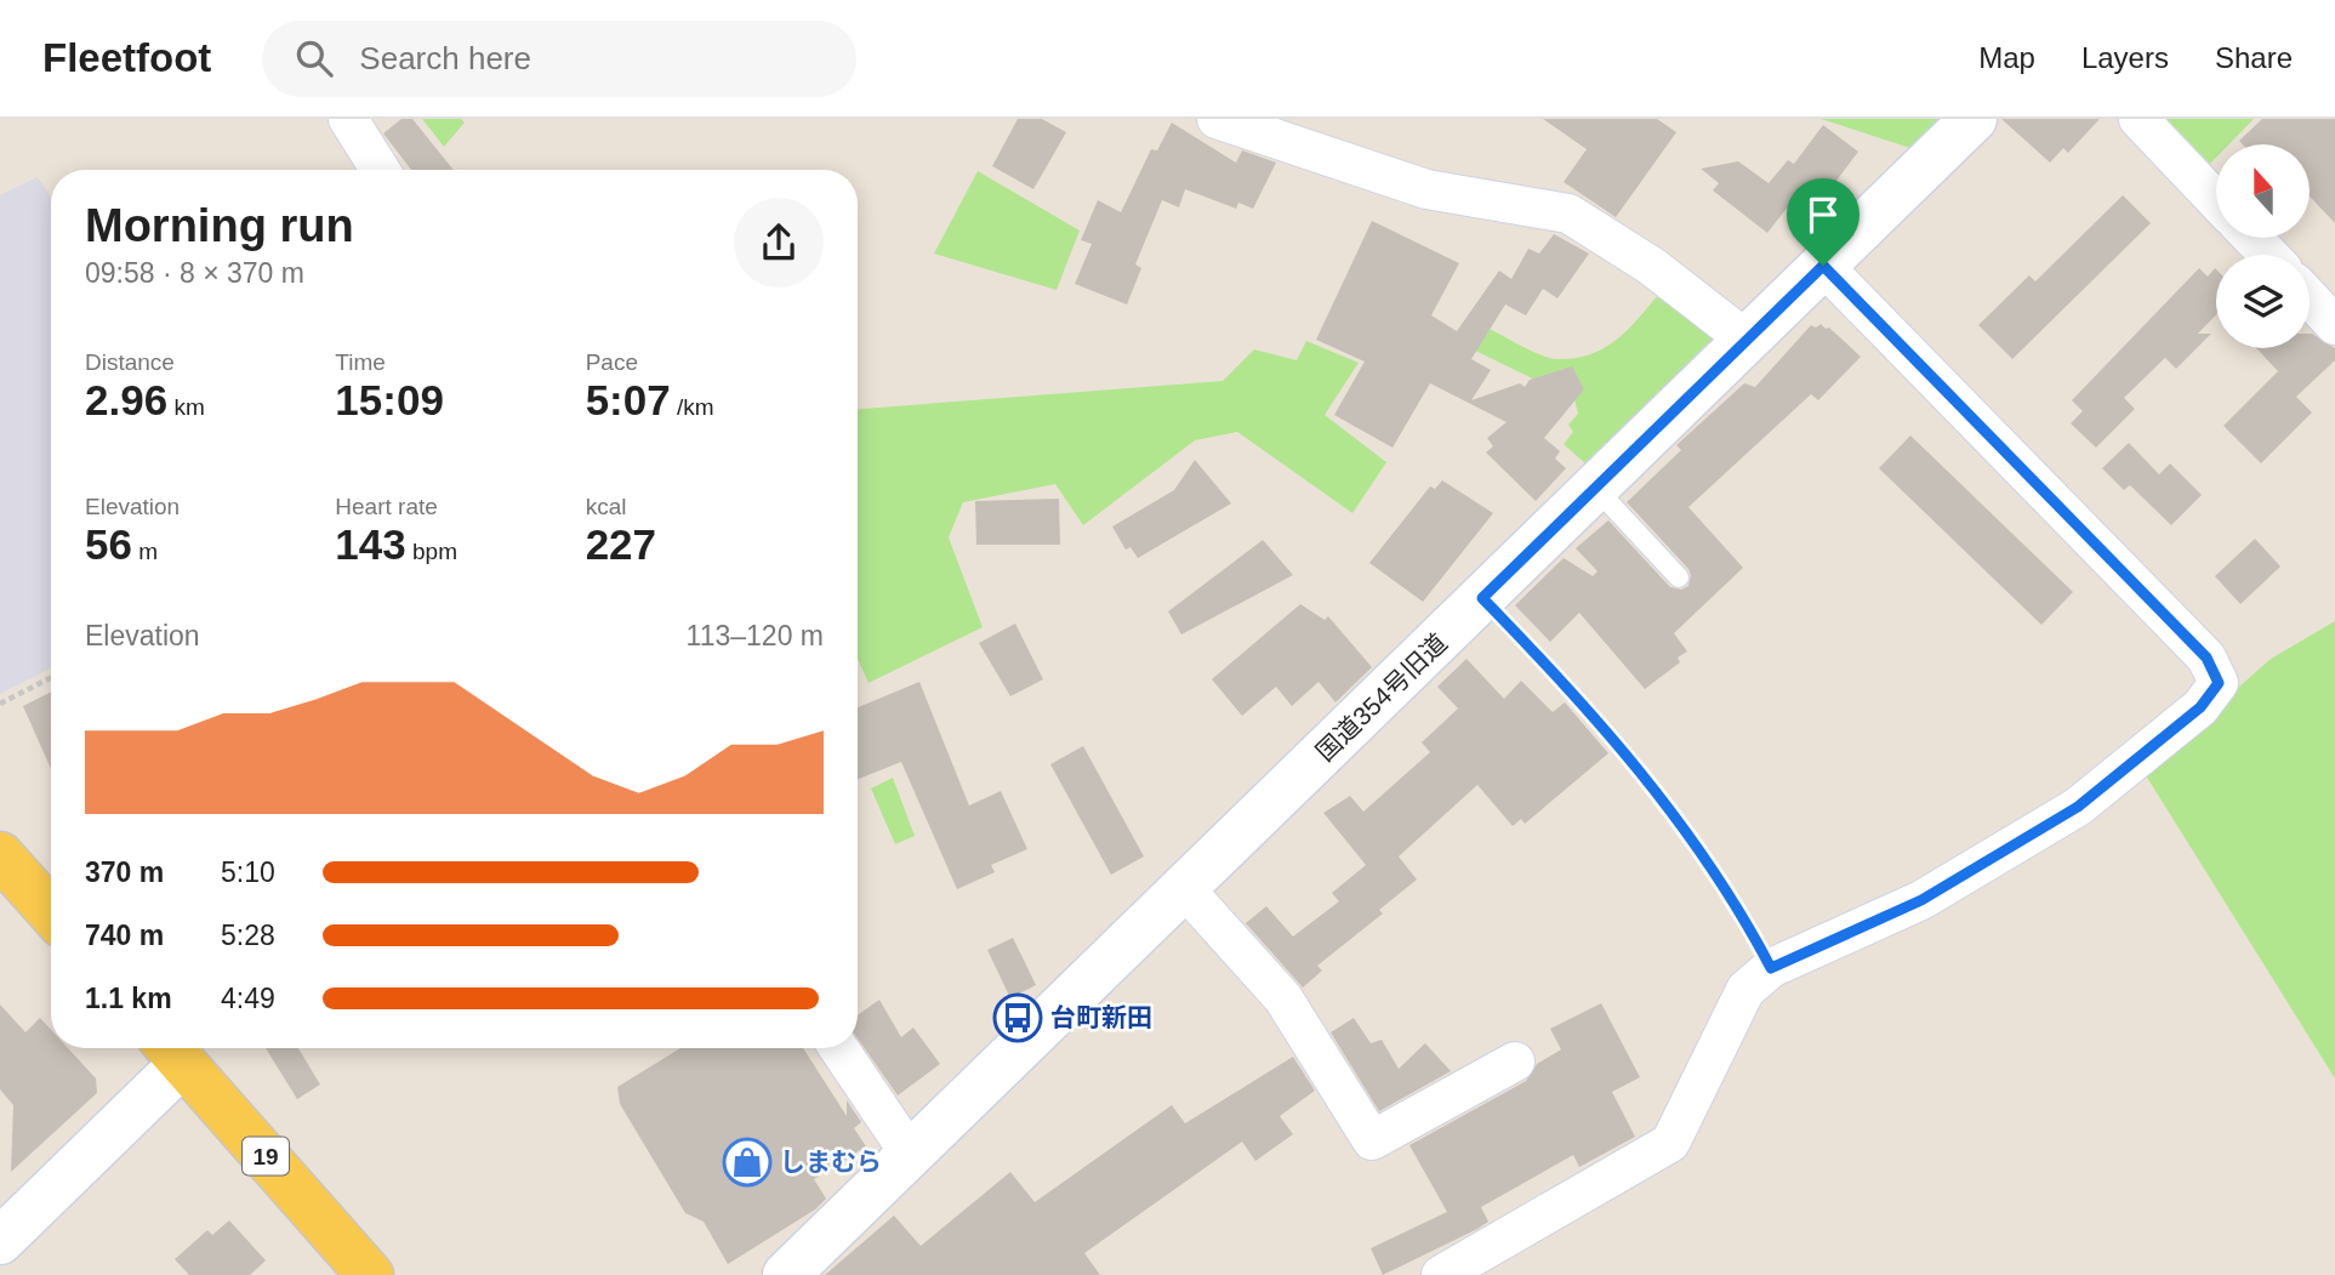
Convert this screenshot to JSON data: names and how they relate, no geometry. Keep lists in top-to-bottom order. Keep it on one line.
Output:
{"streets":{"main road":["19"],"street":["国道354号旧道"]},"places":{"bus stop":["台町新田"],"shop":["しまむら"]},"north":"top","page":{"header":"Fleetfoot","search":"Search here","nav":["Map","Layers","Share"],"heading":["Morning run","09:58 · 8 × 370 m"],"stats":[["Distance","2.96 km"],["Time","15:09"],["Pace","5:07 /km"],["Elevation","56 m"],["Heart rate","143 bpm"],["kcal","227"]],"chart":["Elevation","113–120 m"],"list":[{"name":"370 m","note":"5:10"},{"name":"740 m","note":"5:28"},{"name":"1.1 km","note":"4:49"}]}}
